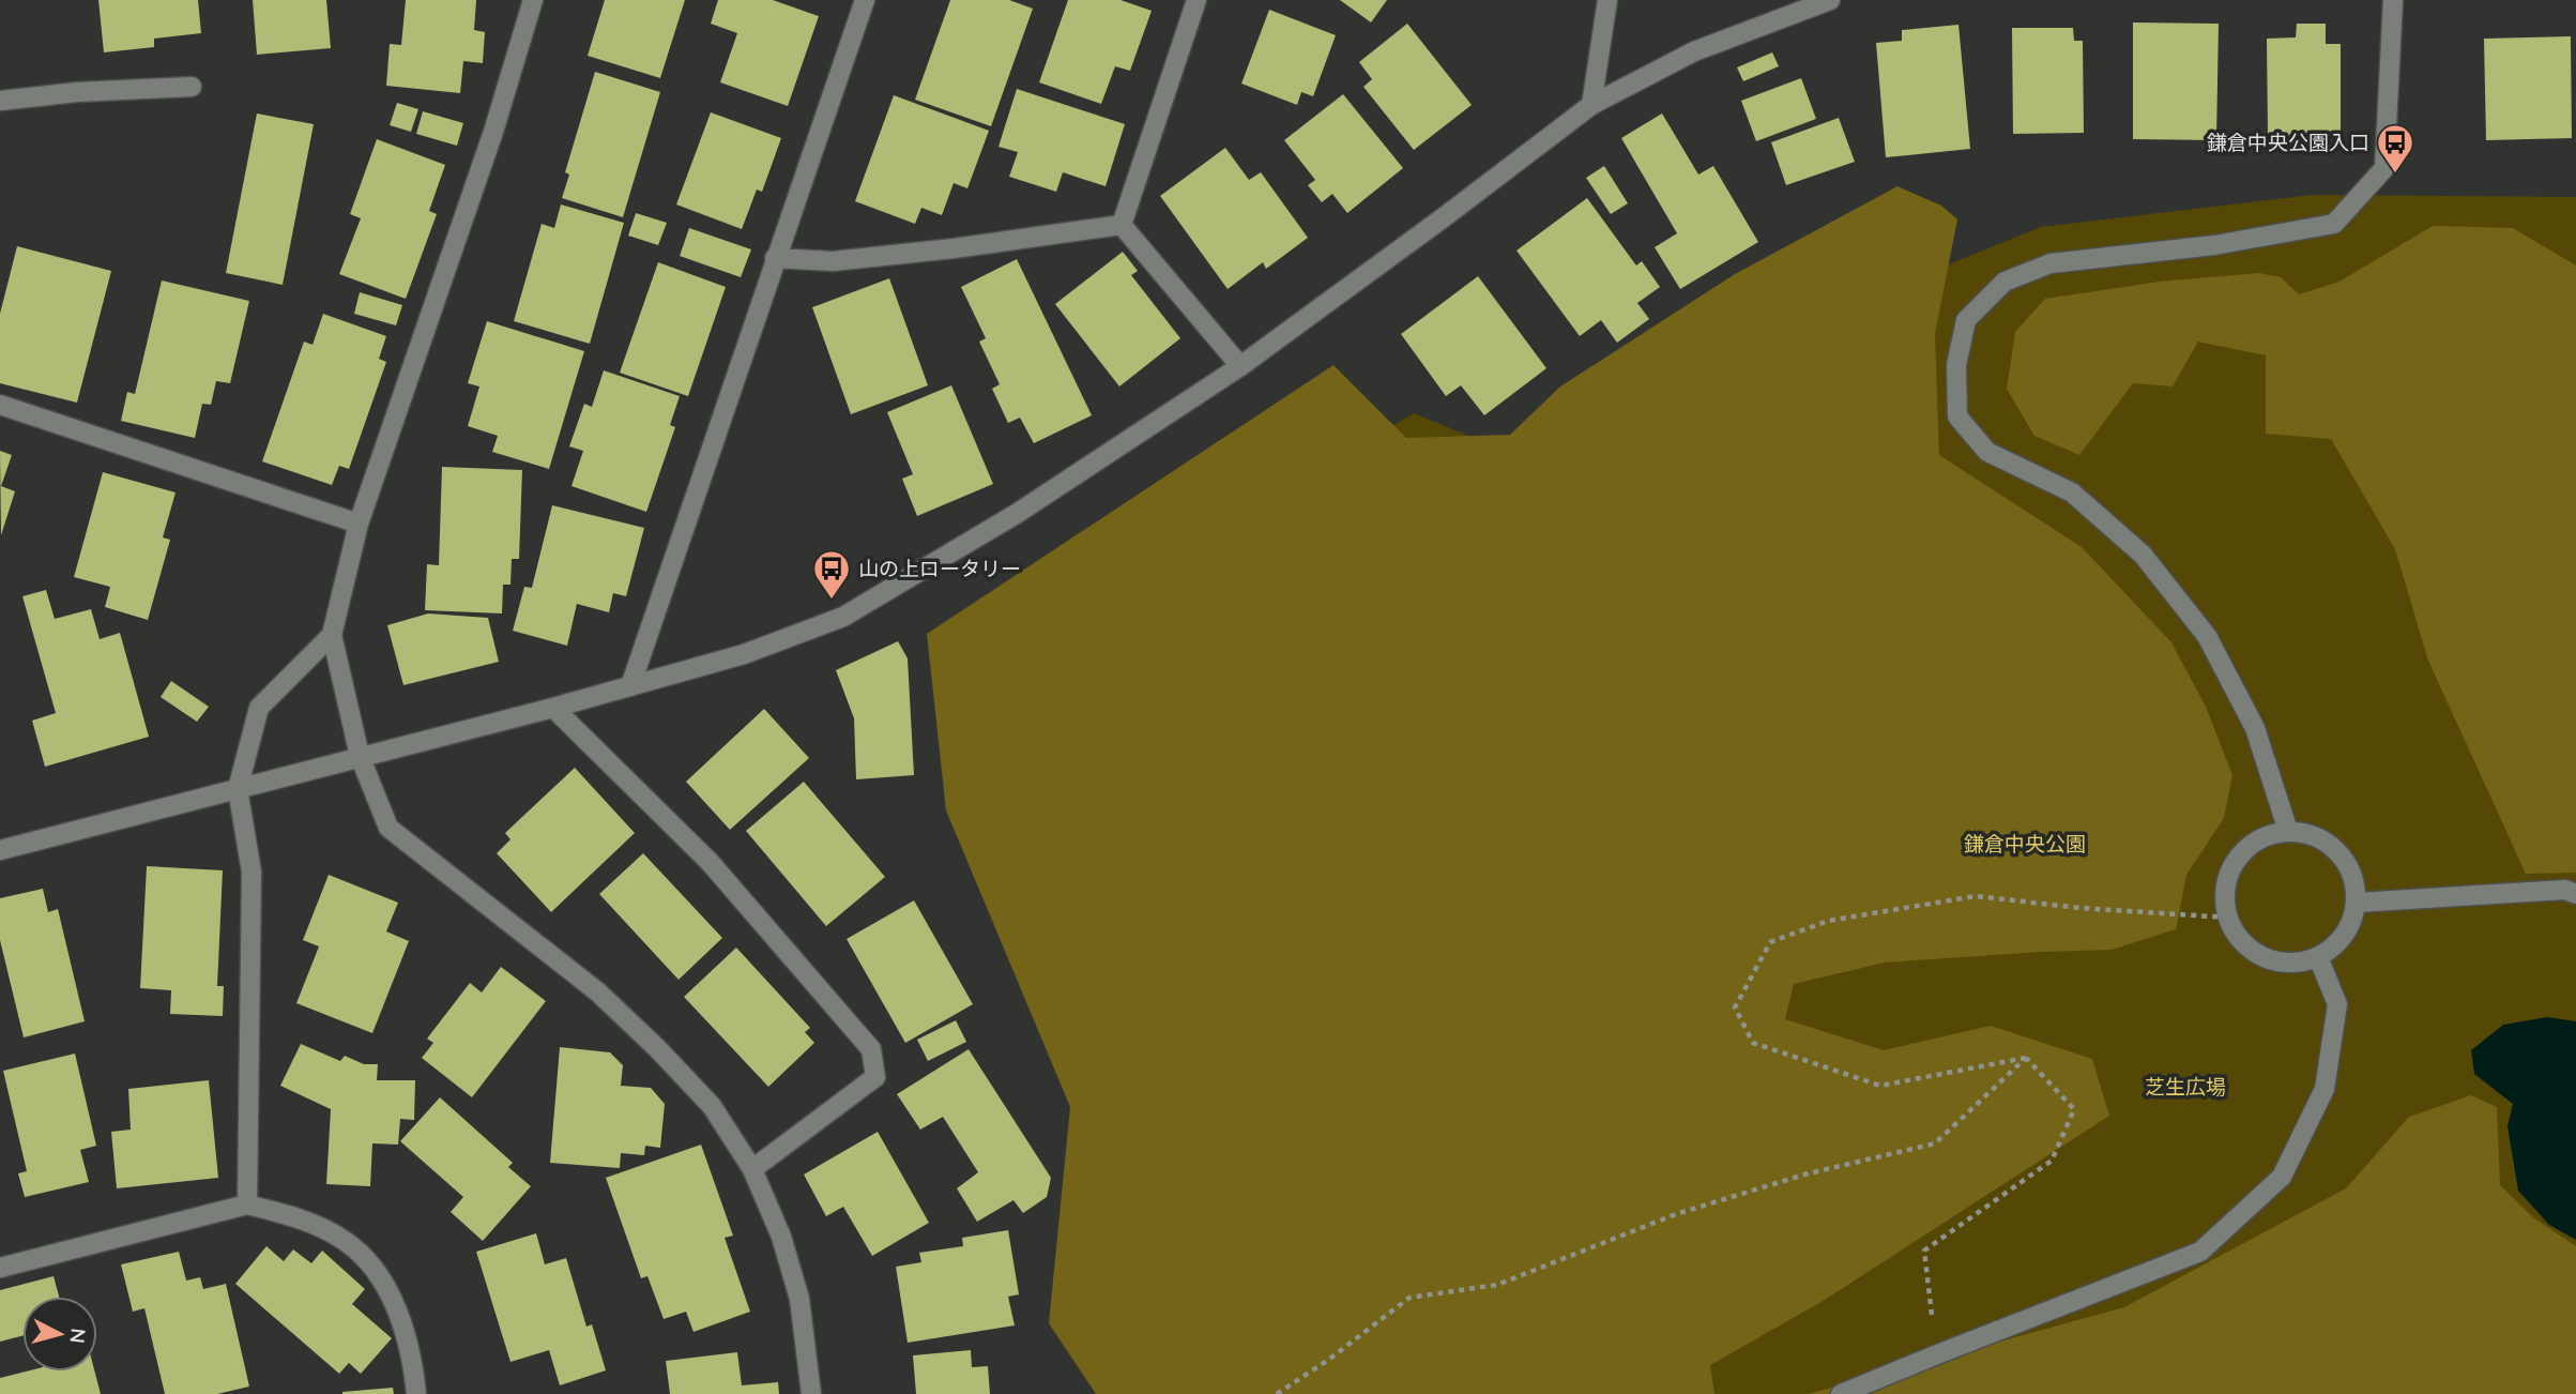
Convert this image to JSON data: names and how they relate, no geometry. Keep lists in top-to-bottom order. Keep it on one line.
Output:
{"parks":["鎌倉中央公園","芝生広場"],"places":{"bus stop":["鎌倉中央公園入口","山の上ロータリー"]},"north":"right"}
